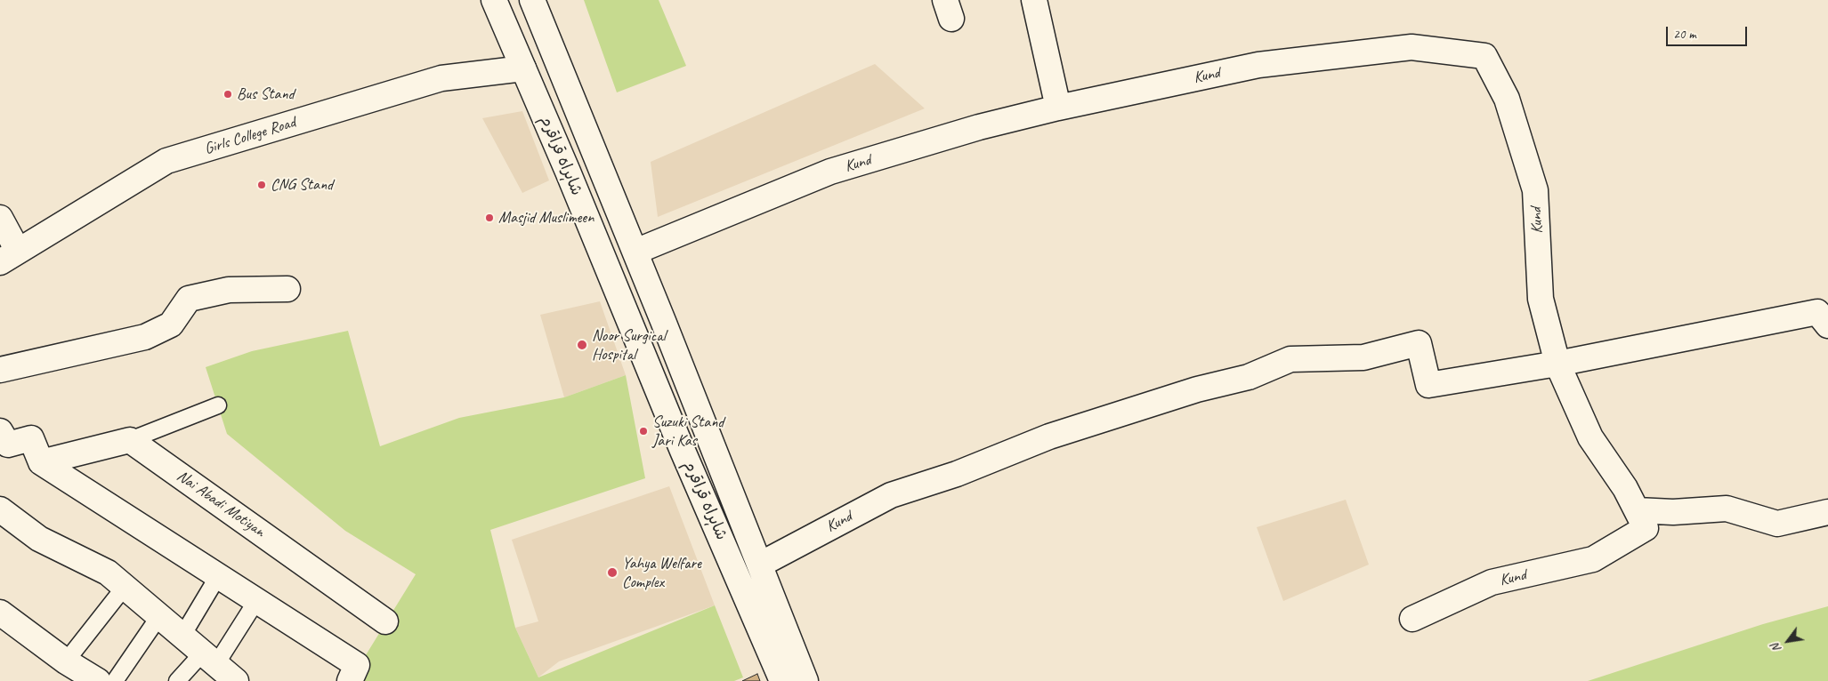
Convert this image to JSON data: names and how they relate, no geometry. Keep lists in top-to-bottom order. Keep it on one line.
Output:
{"streets":{"main road":["Kund","Girls College Road","شاہراہ قراقرم","Nai Abadi Motiyan"]},"crossings":[["Kund","شاہراہ قراقرم"],["Girls College Road","شاہراہ قراقرم"]],"places":["Bus Stand","CNG Stand","Masjid Muslimeen","Noor Surgical Hospital","Suzuki Stand Jari Kas","Yahya Welfare Complex"],"scale_bar":"20 m","north":"bottom left"}
